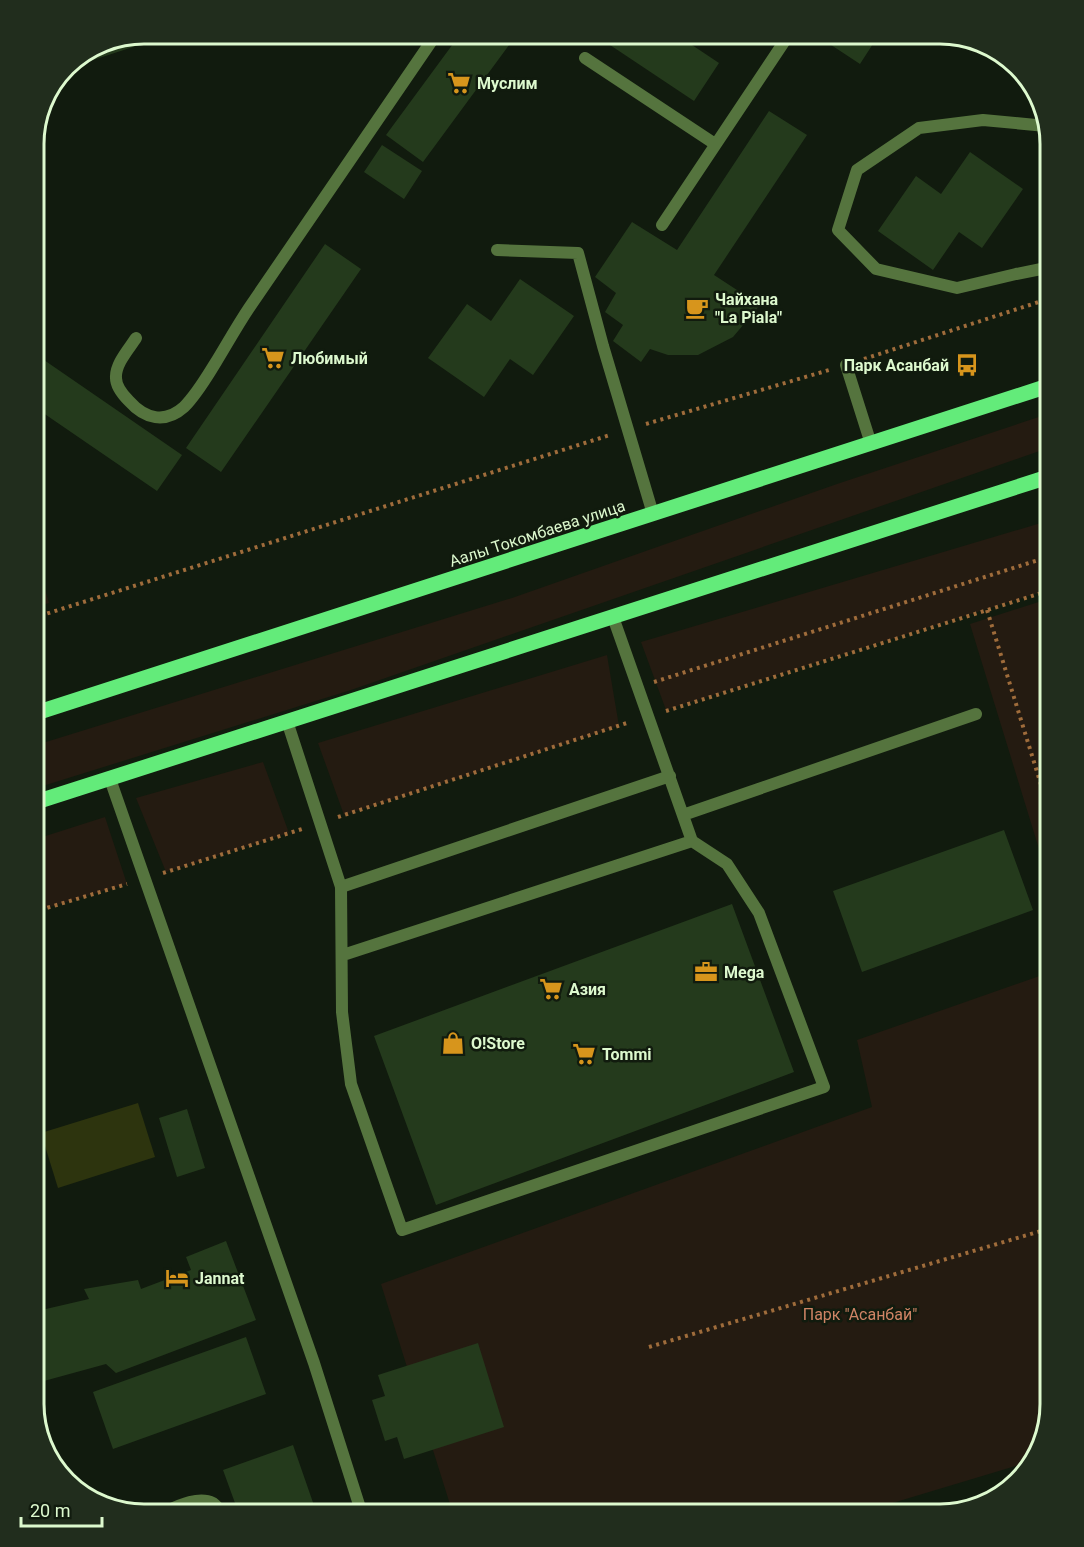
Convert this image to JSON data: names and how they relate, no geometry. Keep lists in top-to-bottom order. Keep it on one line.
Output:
{"streets":{"main road":["Аалы Токомбаева улица"]},"parks":["Парк \"Асанбай\""],"places":{"supermarket":["Муслим","Любимый","Азия","Tommi"],"cafe":["Чайхана \"La Piala\""],"bus stop":["Парк Асанбай"],"office":["Mega"],"shop":["O!Store"],"hotel":["Jannat"]},"scale_bar":"20 m"}
